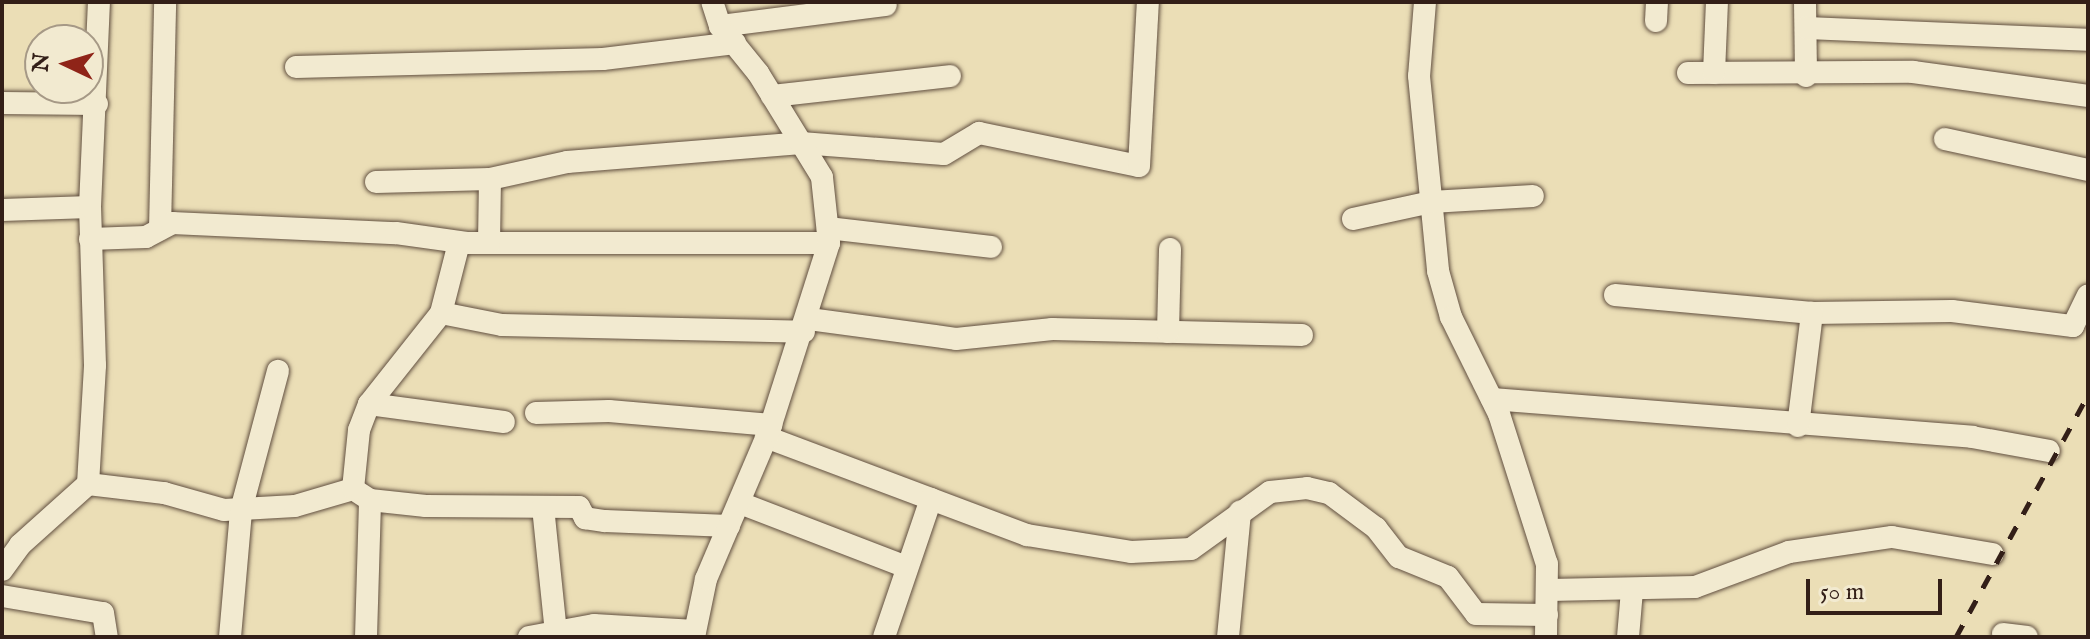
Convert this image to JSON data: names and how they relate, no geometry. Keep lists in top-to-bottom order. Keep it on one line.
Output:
{"scale_bar":"50 m","north":"left"}
